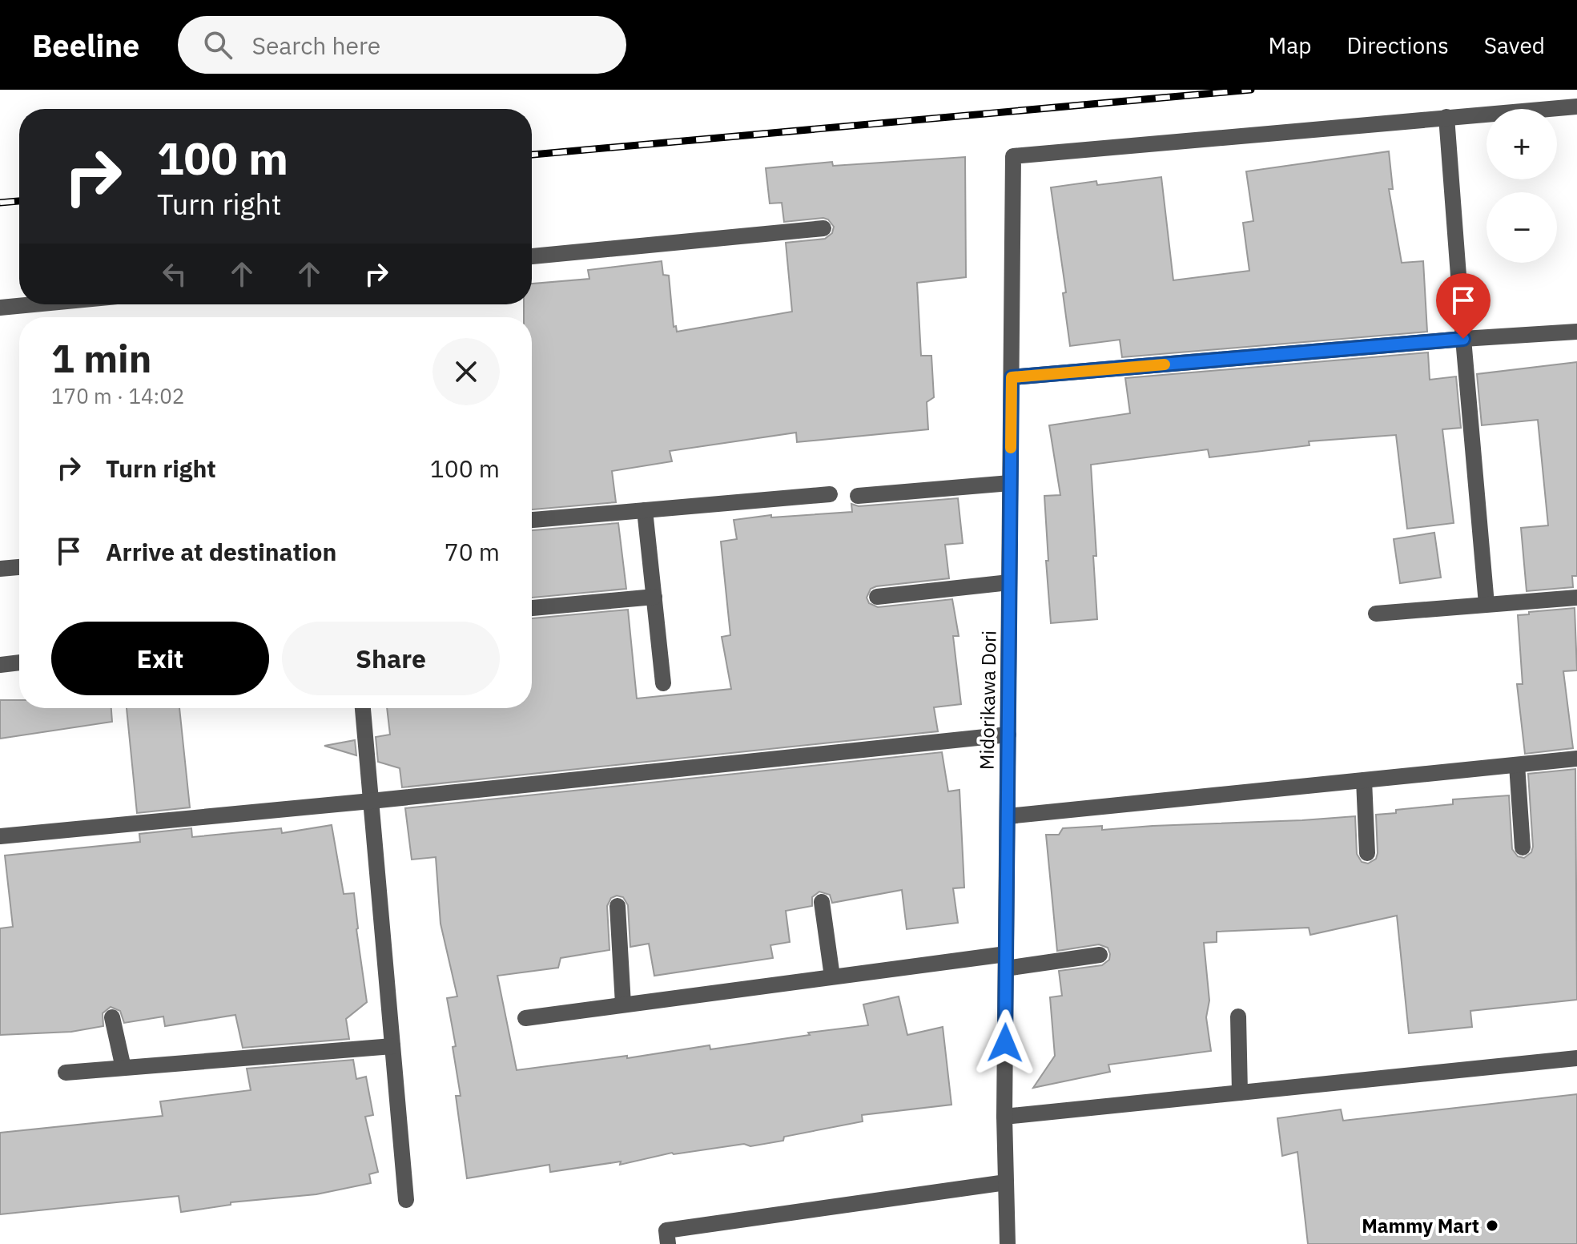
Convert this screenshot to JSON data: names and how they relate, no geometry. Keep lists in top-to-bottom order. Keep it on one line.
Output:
{"streets":{"street":["Midorikawa Dori"]},"places":["Mammy Mart"],"page":{"header":"Beeline","search":"Search here","nav":["Map","Directions","Saved"],"map_buttons":["+","−"],"turn":["100 m","Turn right"],"heading":["1 min","170 m · 14:02"],"list":[{"name":"Turn right","value":"100 m"},{"name":"Arrive at destination","value":"70 m"}],"buttons":["Exit","Share"]}}
